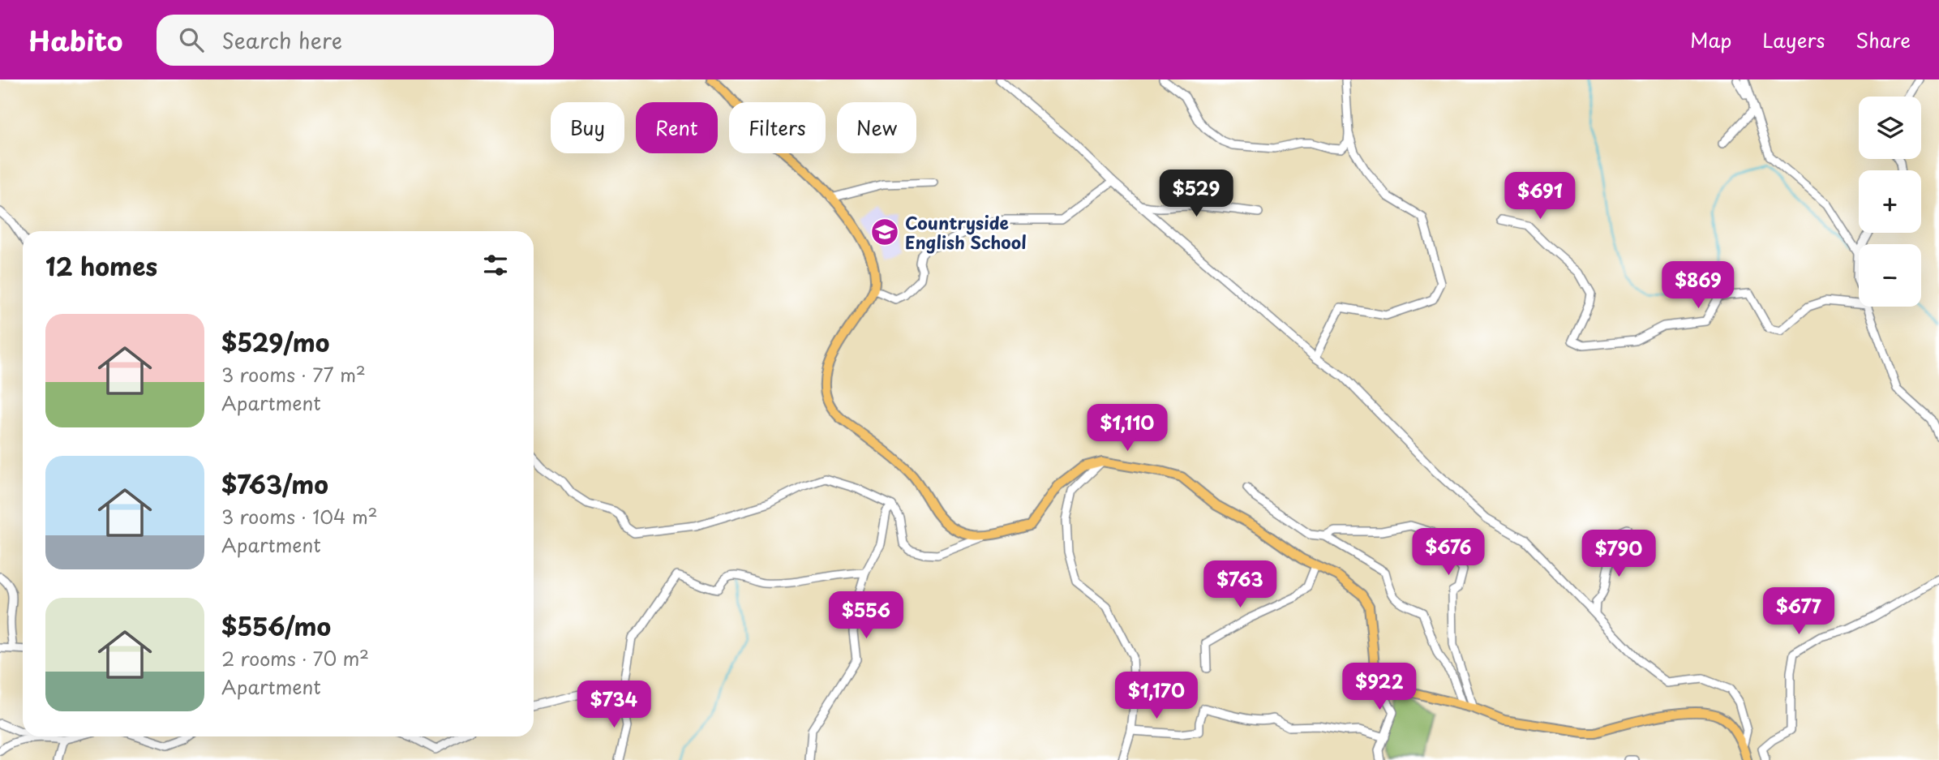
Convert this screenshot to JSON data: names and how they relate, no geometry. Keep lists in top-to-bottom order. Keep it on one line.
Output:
{"places":{"school or university":["Countryside English School"]},"page":{"header":"Habito","search":"Search here","nav":["Map","Layers","Share"],"map_buttons":["+","−"],"chip":["Buy","Rent","Filters","New"],"price":["$529","$691","$869","$1,110","$676","$790","$763","$677","$556","$922","$1,170","$734"],"heading":"12 homes","list":[{"name":"$529/mo","note":"3 rooms · 77 m² · Apartment"},{"name":"$763/mo","note":"3 rooms · 104 m² · Apartment"},{"name":"$556/mo","note":"2 rooms · 70 m² · Apartment"}]}}
